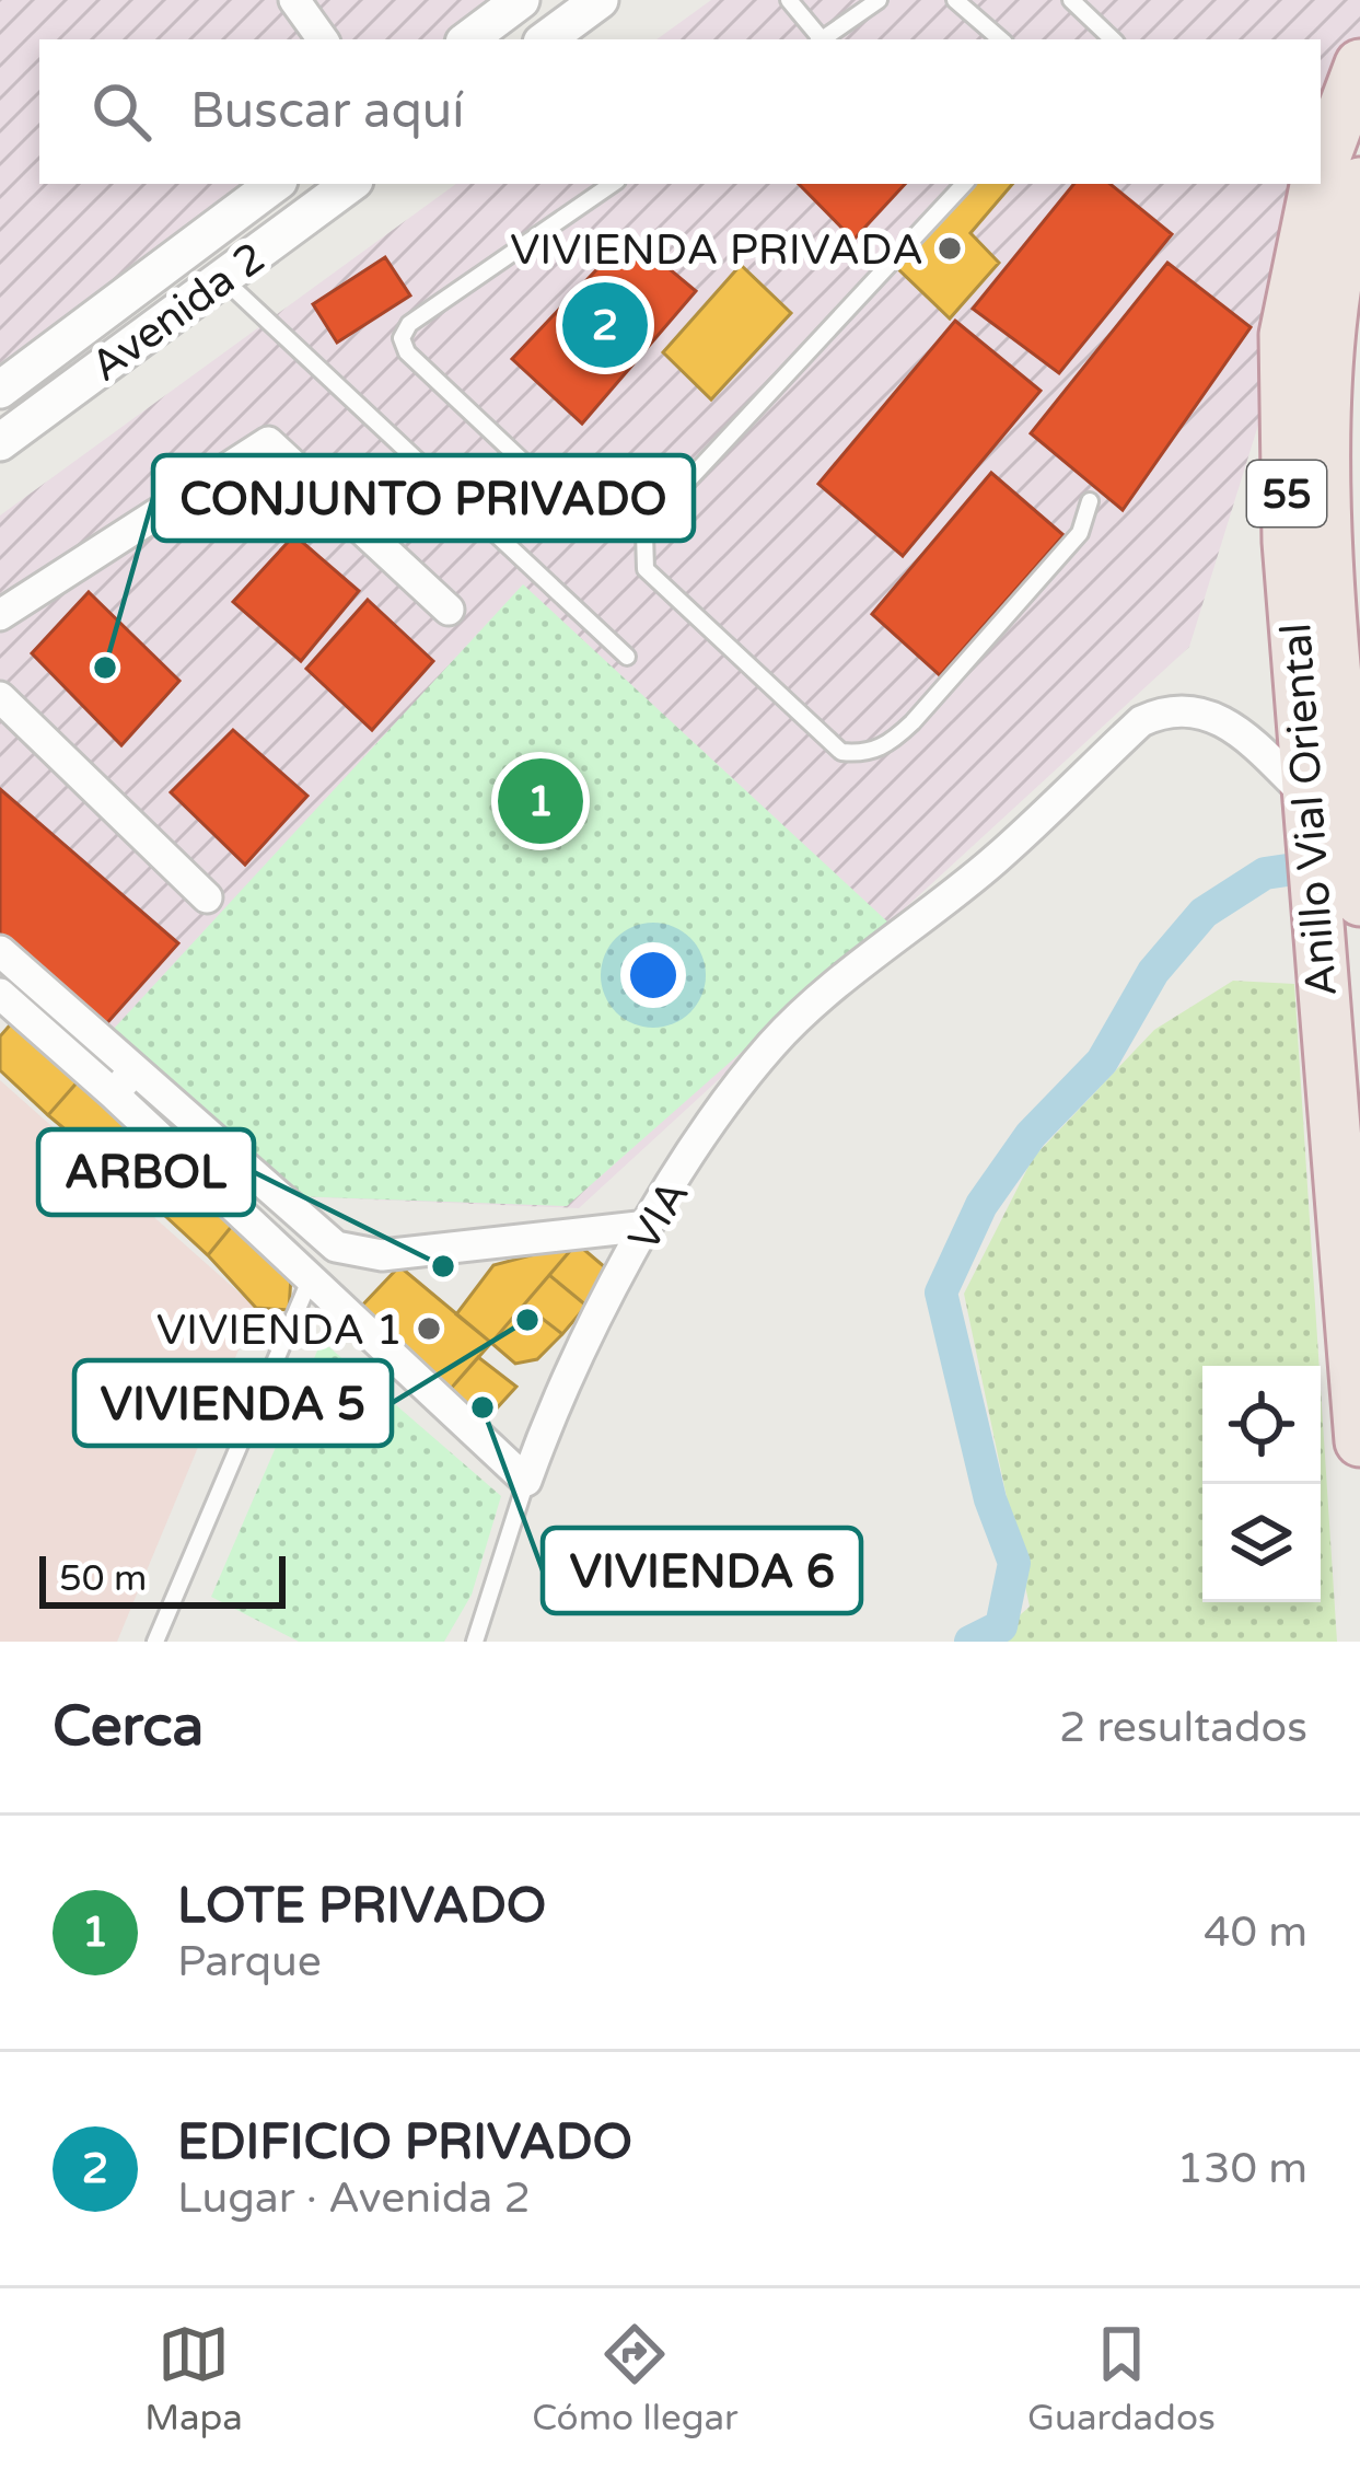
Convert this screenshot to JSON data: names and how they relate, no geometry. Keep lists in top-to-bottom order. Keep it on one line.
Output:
{"streets":{"highway":["55","Anillo Vial Oriental"],"street":["Avenida 2","VIA"]},"crossings":[["Anillo Vial Oriental","VIA"]],"places":["VIVIENDA PRIVADA","CONJUNTO PRIVADO","ARBOL","VIVIENDA 5","VIVIENDA 1","VIVIENDA 6"],"scale_bar":"50 m","page":{"search":"Buscar aquí","pins":["2","1"],"scale":"50 m","heading":["Cerca","2 resultados"],"list":[{"mark":"1","name":"LOTE PRIVADO","note":"Parque","value":"40 m"},{"mark":"2","name":"EDIFICIO PRIVADO","note":"Lugar · Avenida 2","value":"130 m"}],"nav":["Mapa","Cómo llegar","Guardados"]}}
